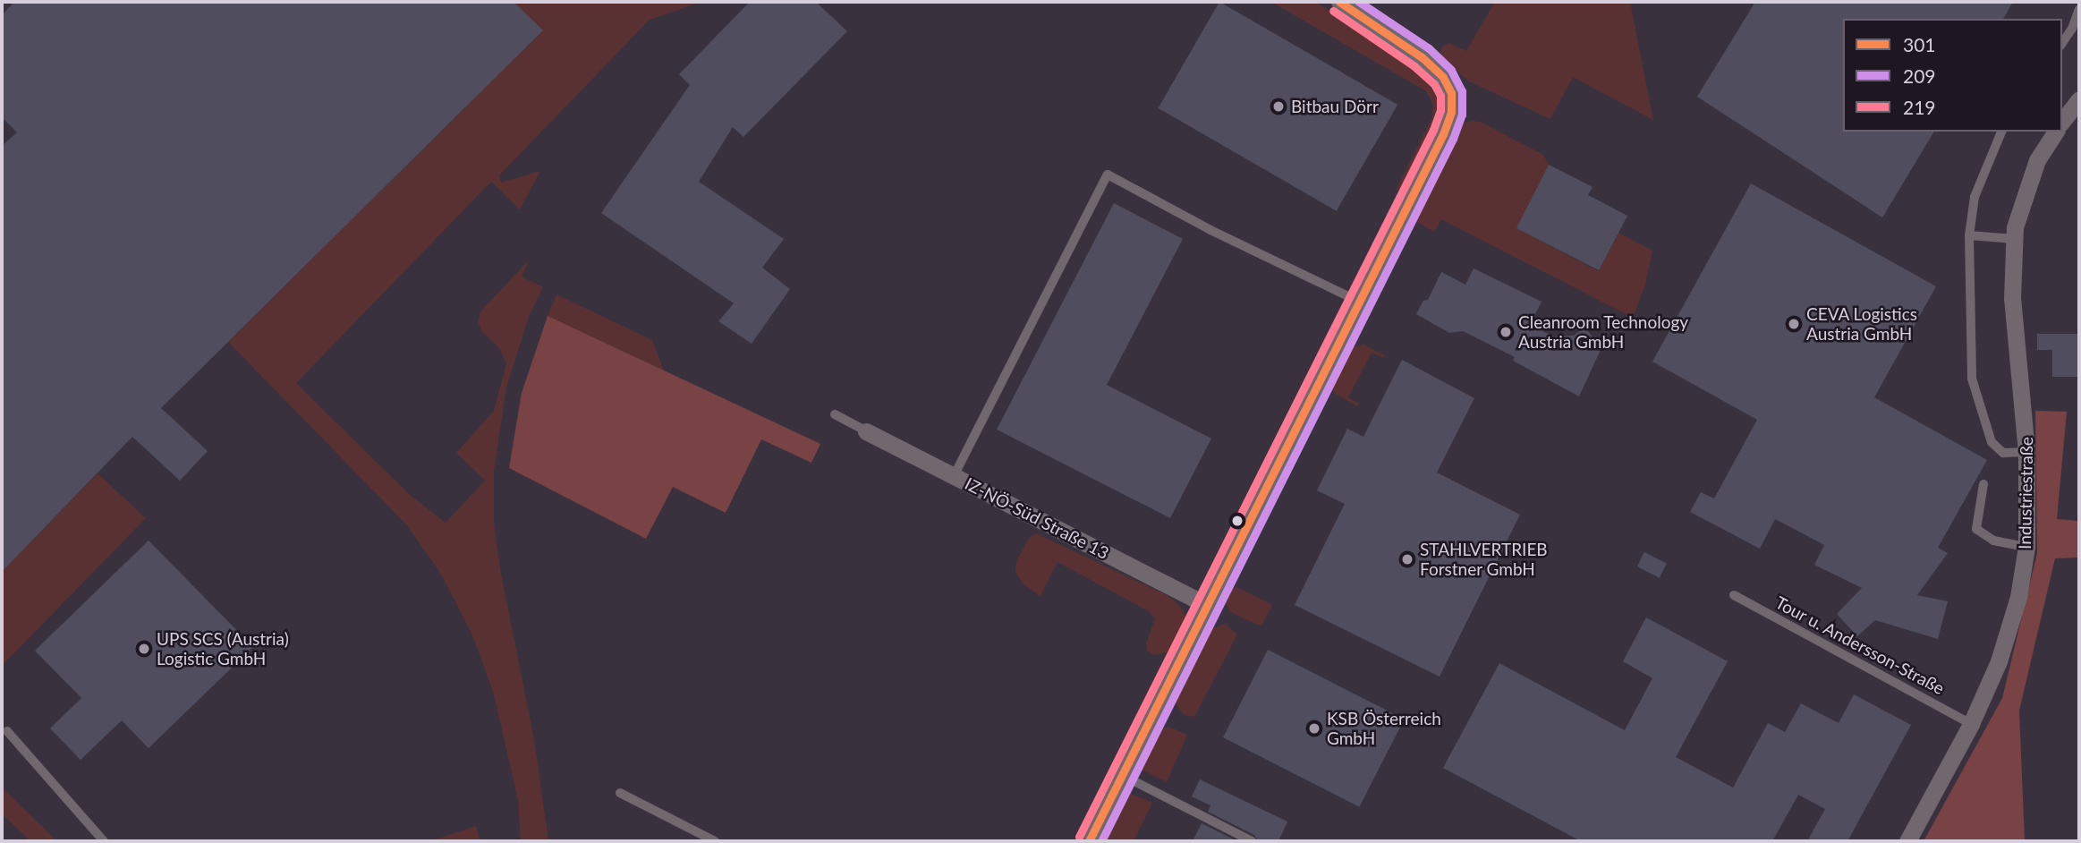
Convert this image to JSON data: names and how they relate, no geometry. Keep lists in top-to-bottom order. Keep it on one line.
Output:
{"streets":{"street":["Industriestraße","IZ-NÖ-Süd Straße 13"],"lane":["Tour u. Andersson-Straße"]},"crossings":[["Industriestraße","Tour u. Andersson-Straße"]],"places":["Bitbau Dörr","CEVA Logistics Austria GmbH","Cleanroom Technology Austria GmbH","STAHLVERTRIEB Forstner GmbH","UPS SCS (Austria) Logistic GmbH","KSB Österreich GmbH"],"lines":["transit line 301","transit line 209","transit line 219"],"legend":["301","209","219"]}
